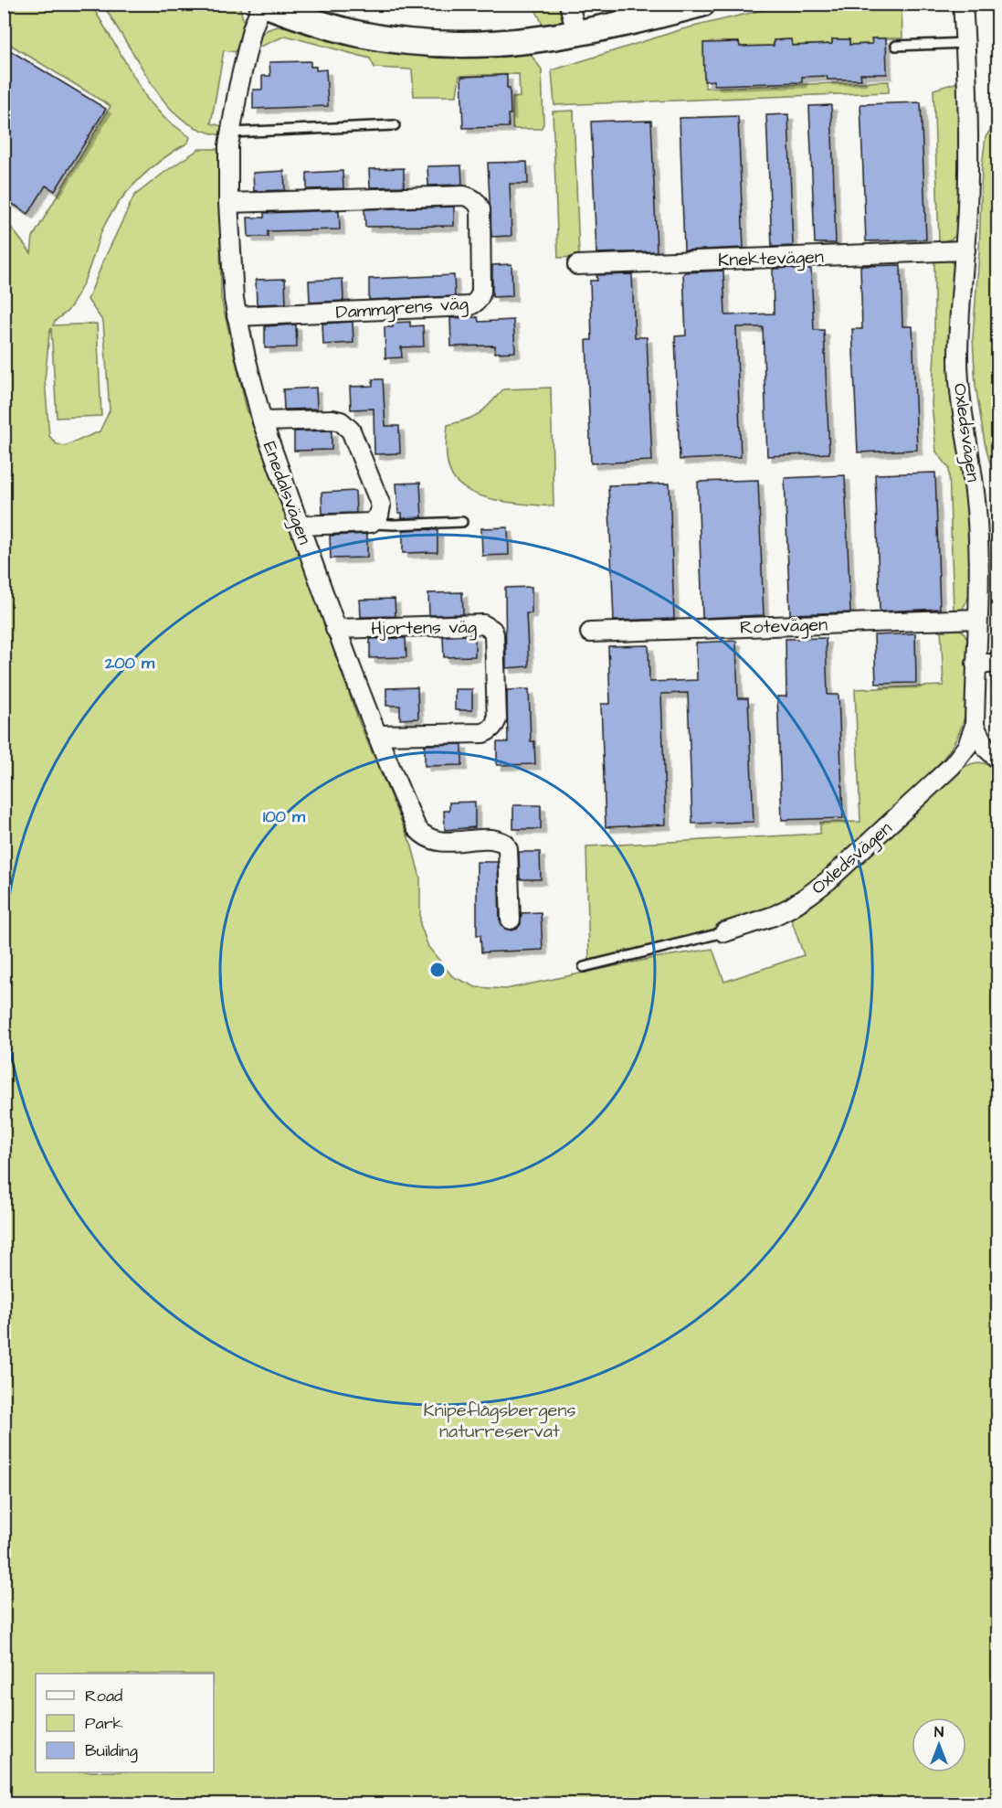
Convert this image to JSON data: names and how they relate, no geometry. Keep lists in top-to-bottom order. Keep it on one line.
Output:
{"streets":{"street":["Knektevägen","Dammgrens väg","Oxledsvägen","Enedalsvägen","Rotevägen","Hjortens väg"]},"crossings":[["Knektevägen","Oxledsvägen"],["Dammgrens väg","Enedalsvägen"],["Oxledsvägen","Rotevägen"],["Enedalsvägen","Hjortens väg"]],"parks":["Knipeflågsbergens naturreservat"],"legend":["Road","Park","Building"],"north":"top","rings":["200 m","100 m"]}
